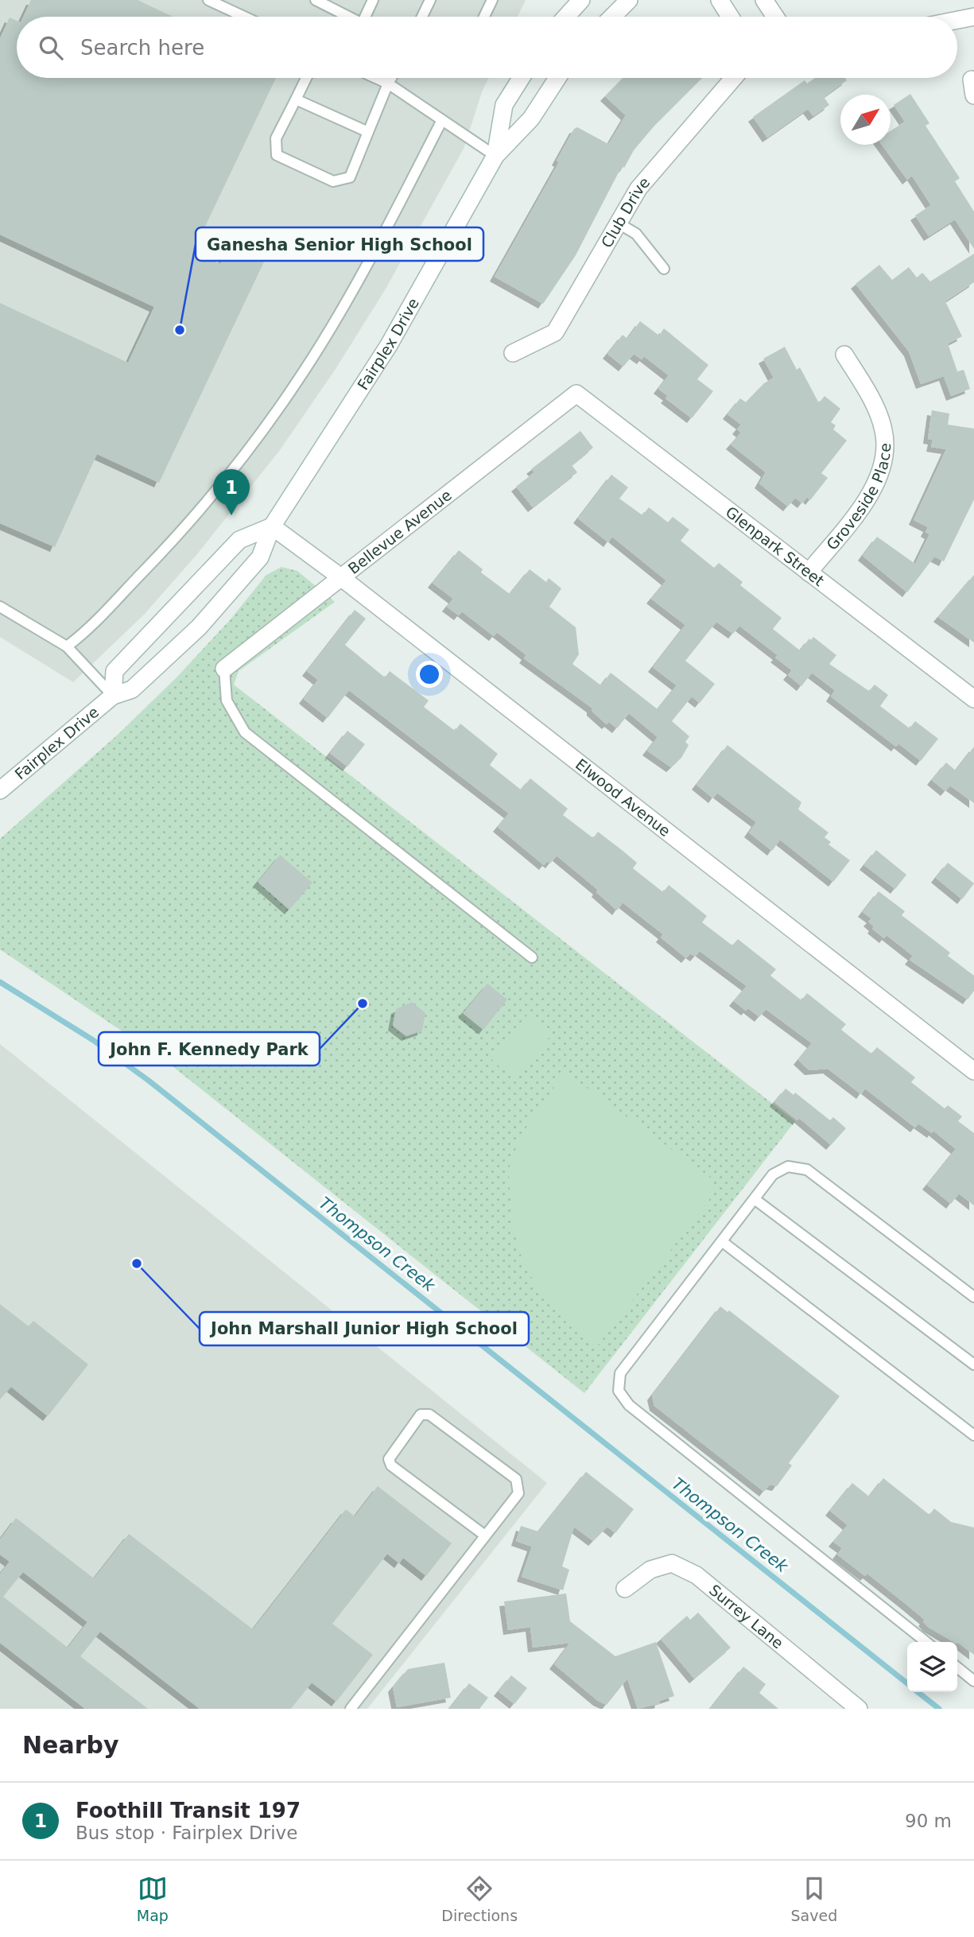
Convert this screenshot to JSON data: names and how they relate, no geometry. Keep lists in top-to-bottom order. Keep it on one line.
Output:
{"streets":{"street":["Club Drive","Fairplex Drive","Groveside Place","Bellevue Avenue","Glenpark Street","Elwood Avenue","Surrey Lane"]},"crossings":[["Fairplex Drive","Elwood Avenue"],["Groveside Place","Glenpark Street"],["Bellevue Avenue","Glenpark Street"],["Bellevue Avenue","Elwood Avenue"]],"water":["Thompson Creek"],"places":["Ganesha Senior High School","John F. Kennedy Park","John Marshall Junior High School"],"north":"top right","page":{"search":"Search here","pins":"1","heading":"Nearby","list":[{"mark":"1","name":"Foothill Transit 197","note":"Bus stop · Fairplex Drive","value":"90 m"}],"nav":["Map","Directions","Saved"]}}
